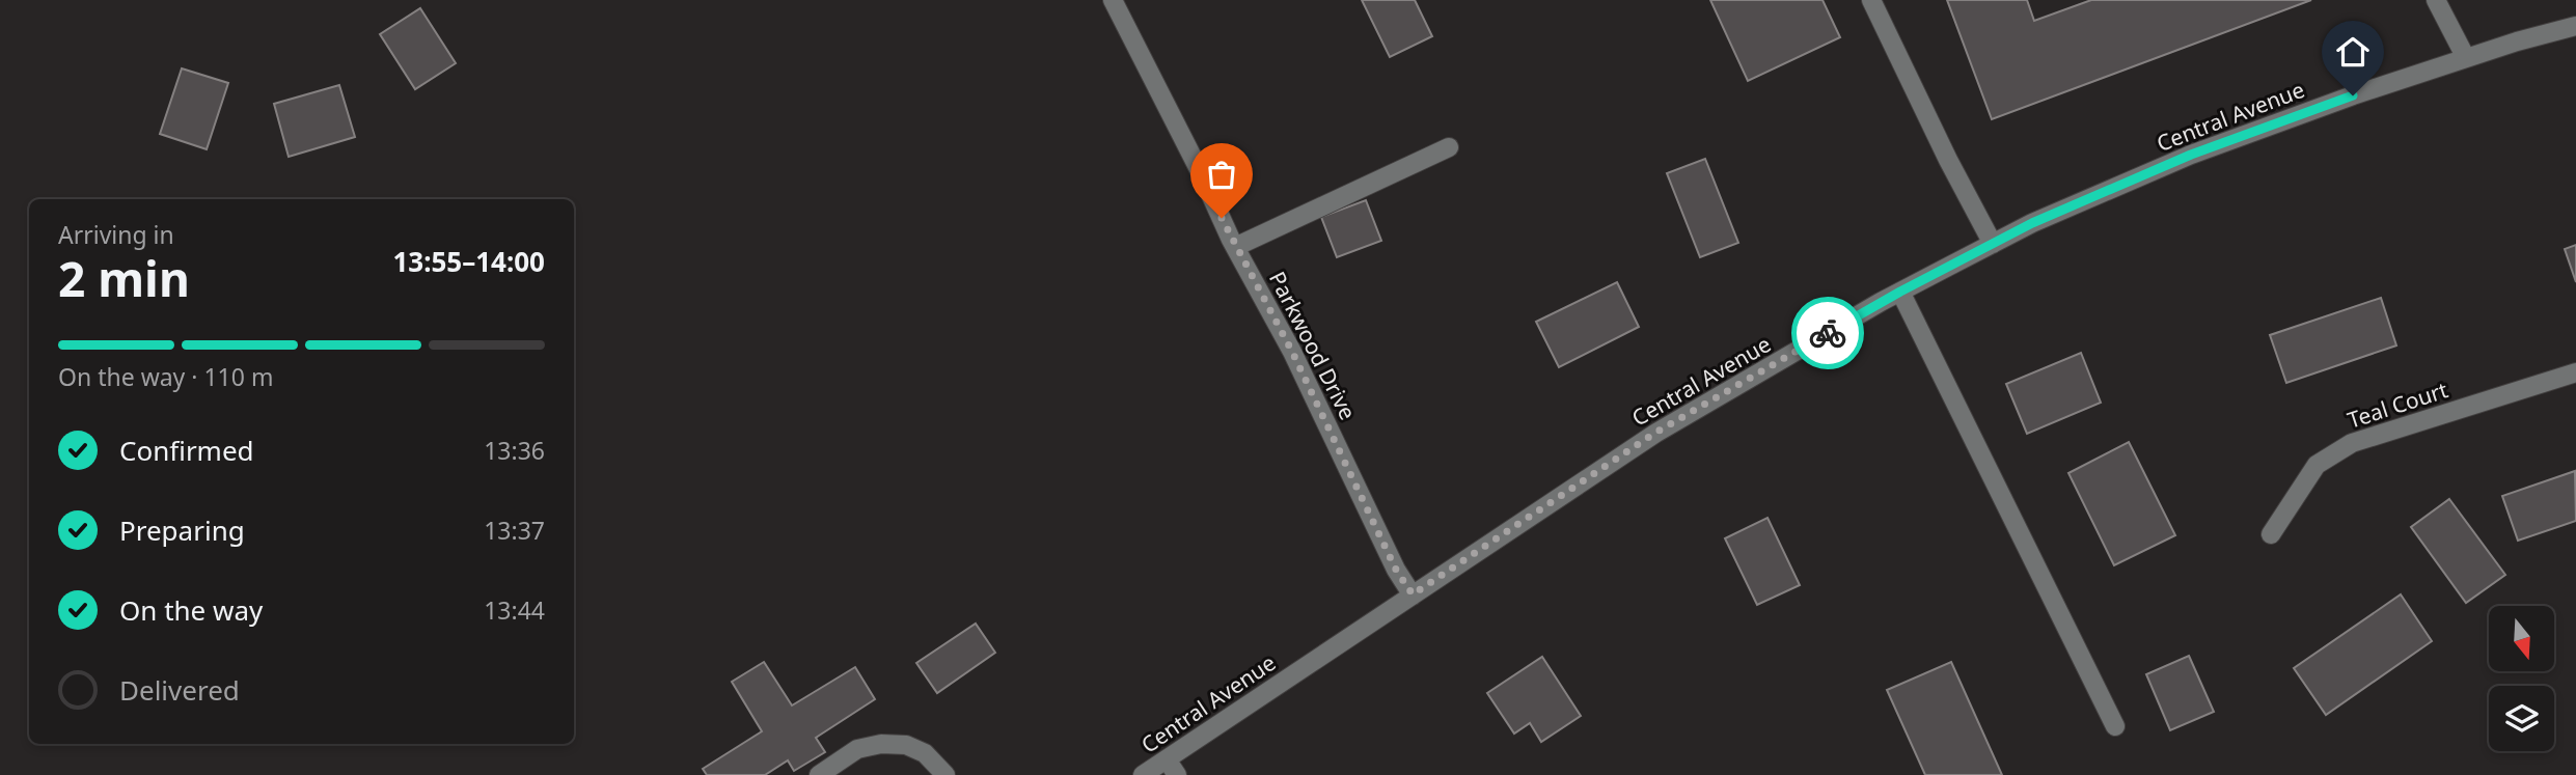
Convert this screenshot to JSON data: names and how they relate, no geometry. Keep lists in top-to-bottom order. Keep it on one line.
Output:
{"streets":{"street":["Central Avenue","Parkwood Drive","Teal Court"]},"crossings":[["Central Avenue","Parkwood Drive"]],"north":"bottom","page":{"heading":["2 min","Arriving in","13:55–14:00"],"bar":"On the way · 110 m","list":[["Confirmed","13:36"],["Preparing","13:37"],["On the way","13:44"],"Delivered"]}}
